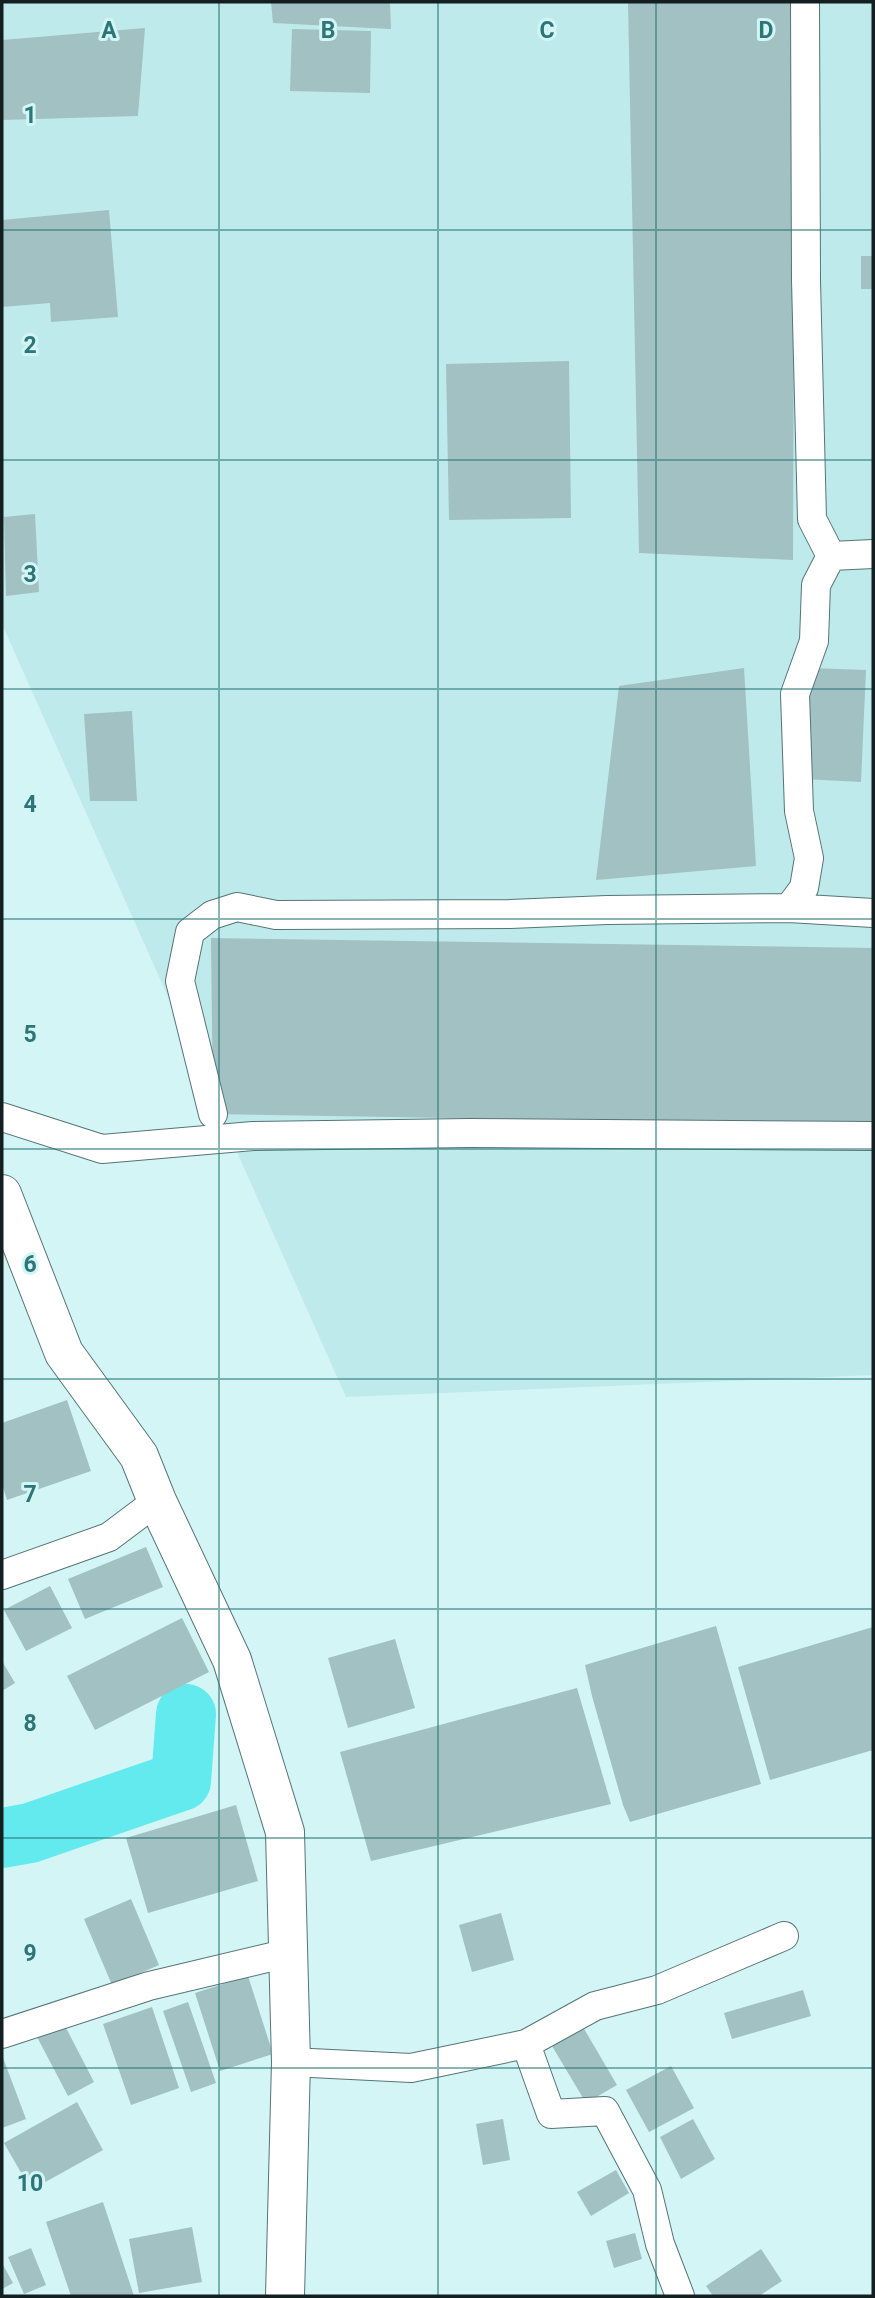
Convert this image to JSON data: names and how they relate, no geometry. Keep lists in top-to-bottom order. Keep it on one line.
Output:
{"grid":{"columns":["A","B","C","D"],"rows":["1","2","3","4","5","6","7","8","9","10"]}}
